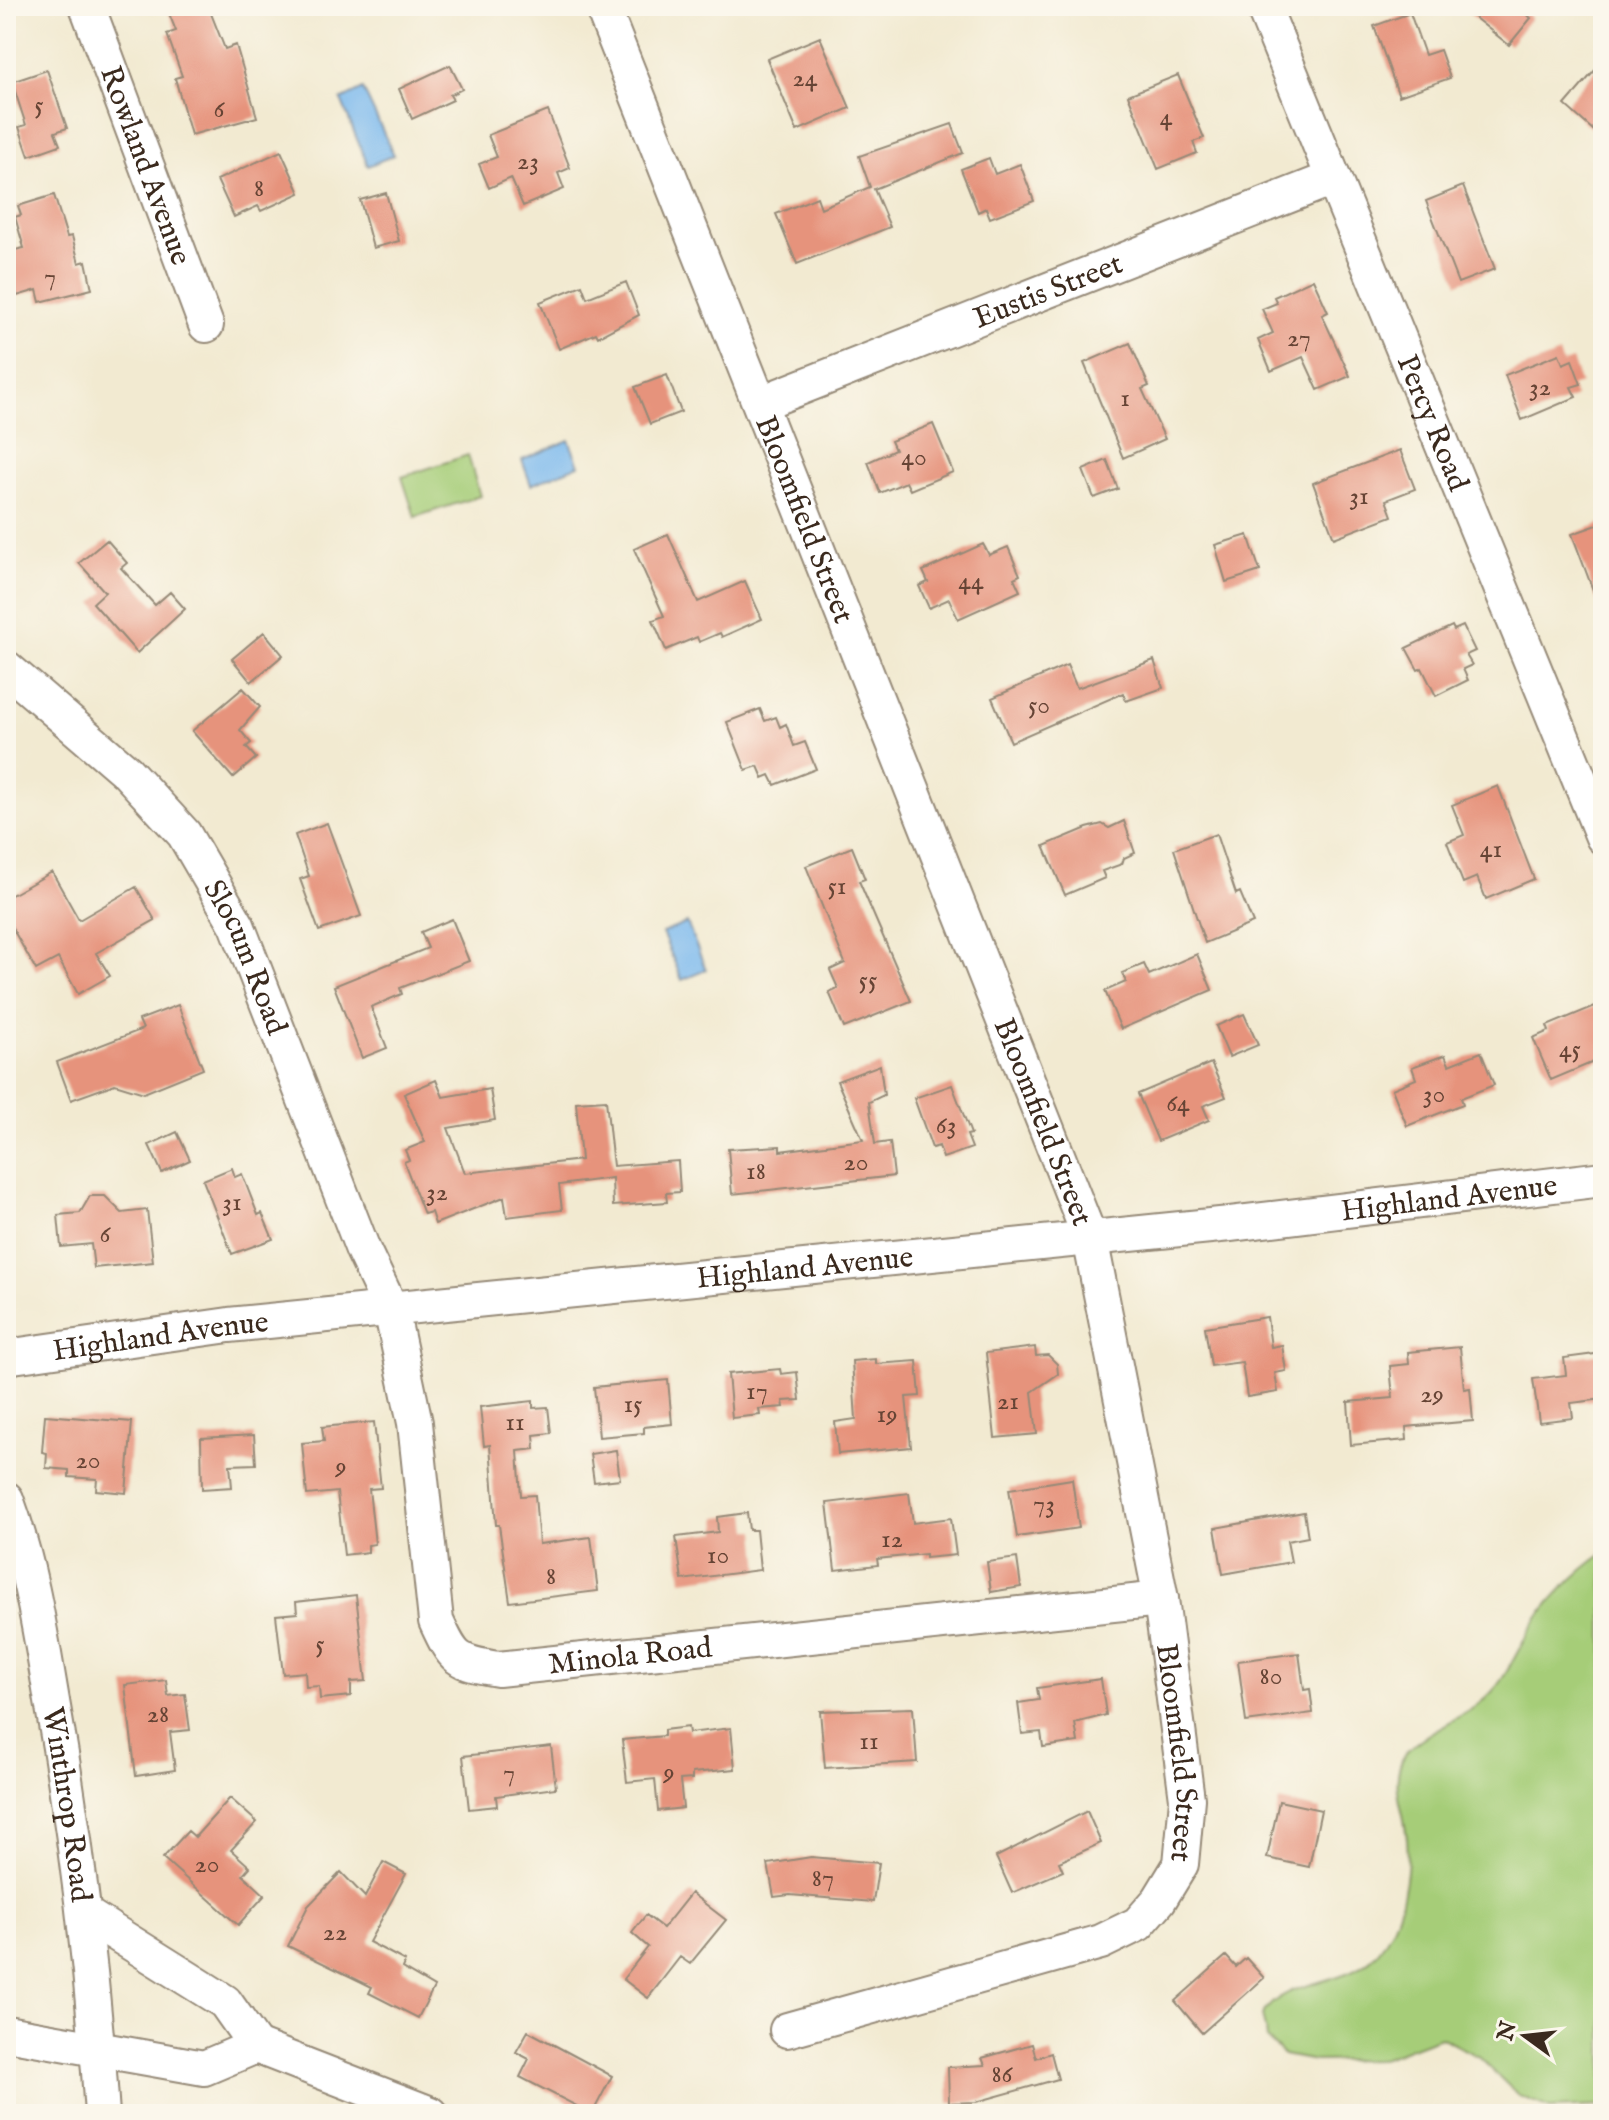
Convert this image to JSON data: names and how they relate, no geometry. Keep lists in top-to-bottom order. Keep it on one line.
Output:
{"streets":{"street":["Rowland Avenue","Eustis Street","Percy Road","Bloomfield Street","Slocum Road","Highland Avenue","Minola Road","Winthrop Road"]},"crossings":[["Eustis Street","Percy Road"],["Eustis Street","Bloomfield Street"],["Bloomfield Street","Highland Avenue"],["Bloomfield Street","Minola Road"],["Slocum Road","Highland Avenue"],["Slocum Road","Minola Road"],["Highland Avenue","Minola Road"]],"house_numbers":["24","5","6","4","23","8","7","27","32","1","40","31","44","50","41","51","55","45","30","64","63","20","18","32","31","6","17","29","21","15","19","11","20","9","73","12","10","8","5","80","28","11","9","7","20","87","22","86"],"north":"left"}
